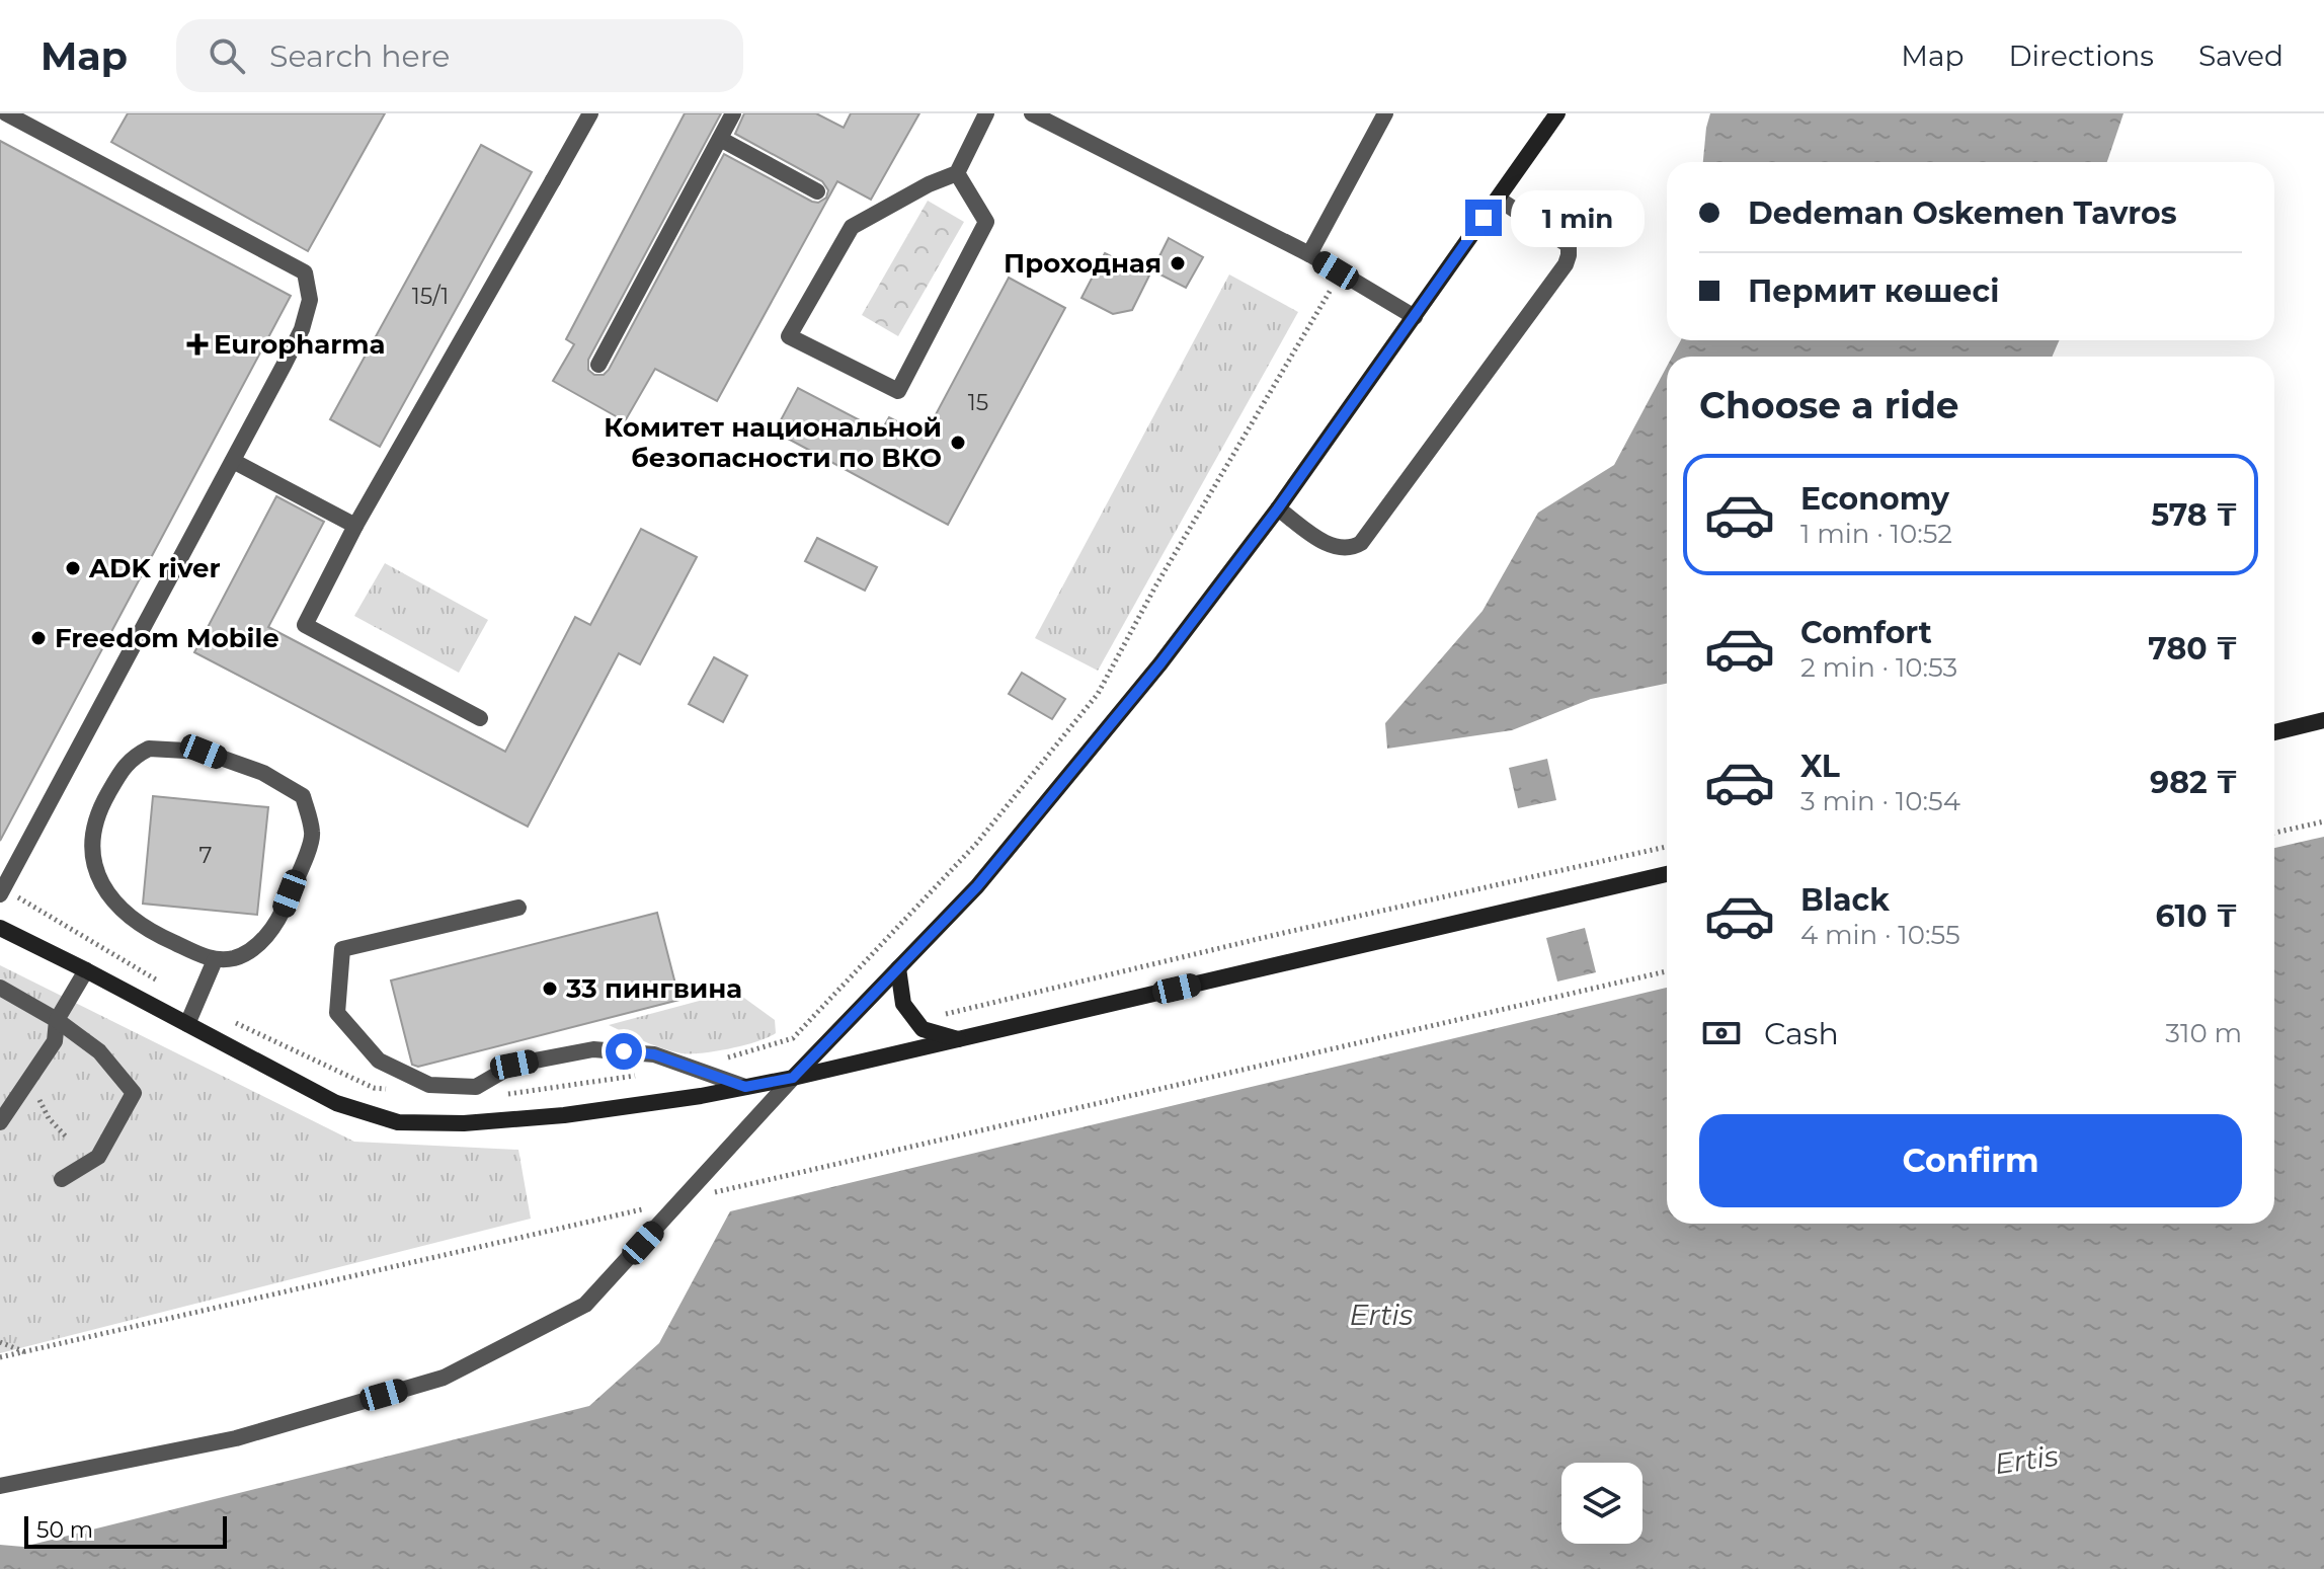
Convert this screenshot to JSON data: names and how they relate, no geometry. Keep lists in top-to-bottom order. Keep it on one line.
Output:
{"water":["Ertis"],"places":{"other":["Проходная","Комитет национальной безопасности по ВКО","ADK river","Freedom Mobile","33 пингвина"],"health":["Europharma"]},"house_numbers":["15/1","15","7"],"scale_bar":"50 m","page":{"header":"Map","search":"Search here","nav":["Map","Directions","Saved"],"banner":["Dedeman Oskemen Tavros","Пермит көшесі"],"bubble":"1 min","heading":"Choose a ride","list":[{"name":"Economy","note":"1 min · 10:52","value":"578 ₸"},{"name":"Comfort","note":"2 min · 10:53","value":"780 ₸"},{"name":"XL","note":"3 min · 10:54","value":"982 ₸"},{"name":"Black","note":"4 min · 10:55","value":"610 ₸"}],"pay":["Cash","310 m"],"buttons":"Confirm","scale":"50 m"}}
